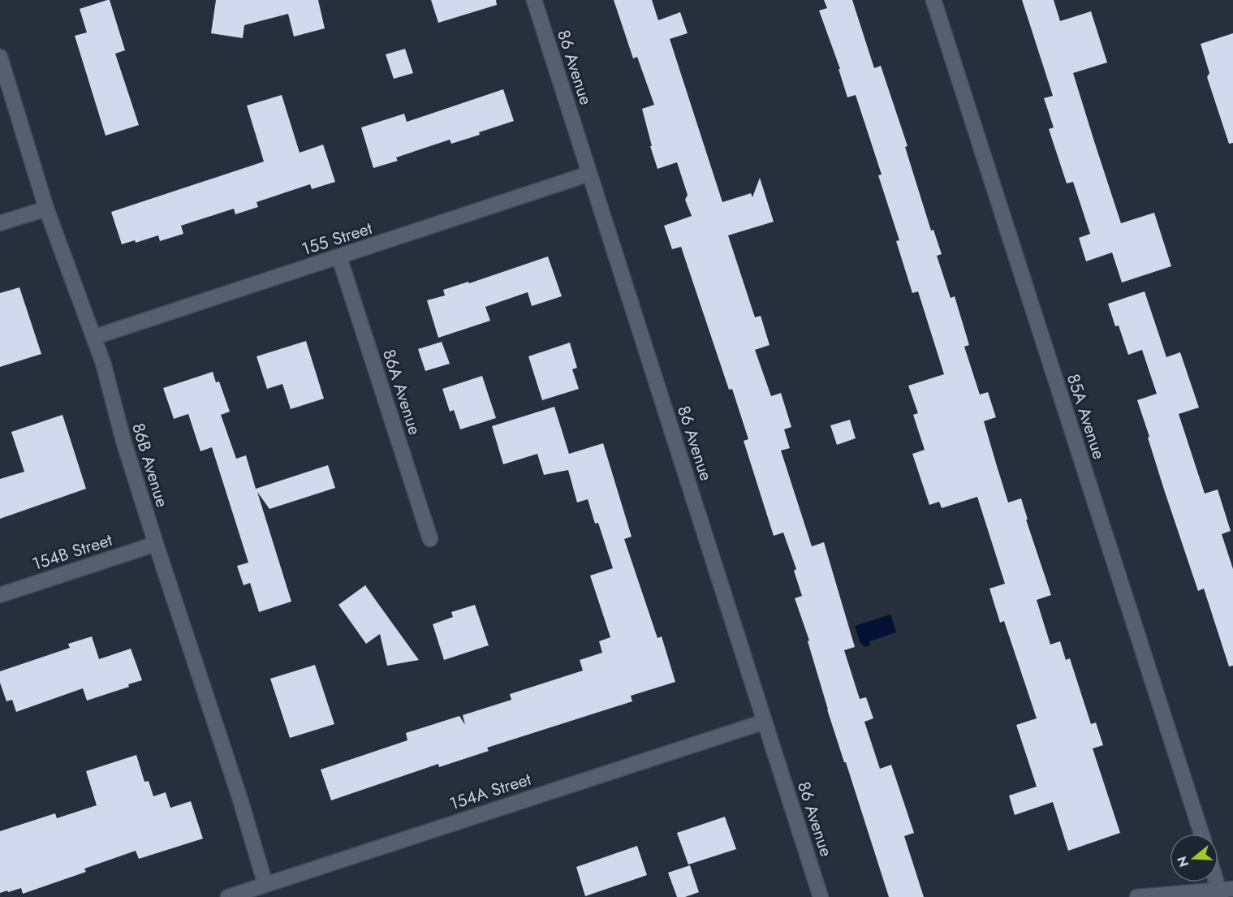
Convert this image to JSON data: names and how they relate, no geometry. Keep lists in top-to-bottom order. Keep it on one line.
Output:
{"streets":{"street":["86 Avenue","155 Street","86A Avenue","85A Avenue","86B Avenue","154B Street","154A Street"]},"crossings":[["86 Avenue","155 Street"],["86 Avenue","154A Street"],["155 Street","86A Avenue"],["155 Street","86B Avenue"],["86B Avenue","154B Street"],["86B Avenue","154A Street"]],"north":"left"}
